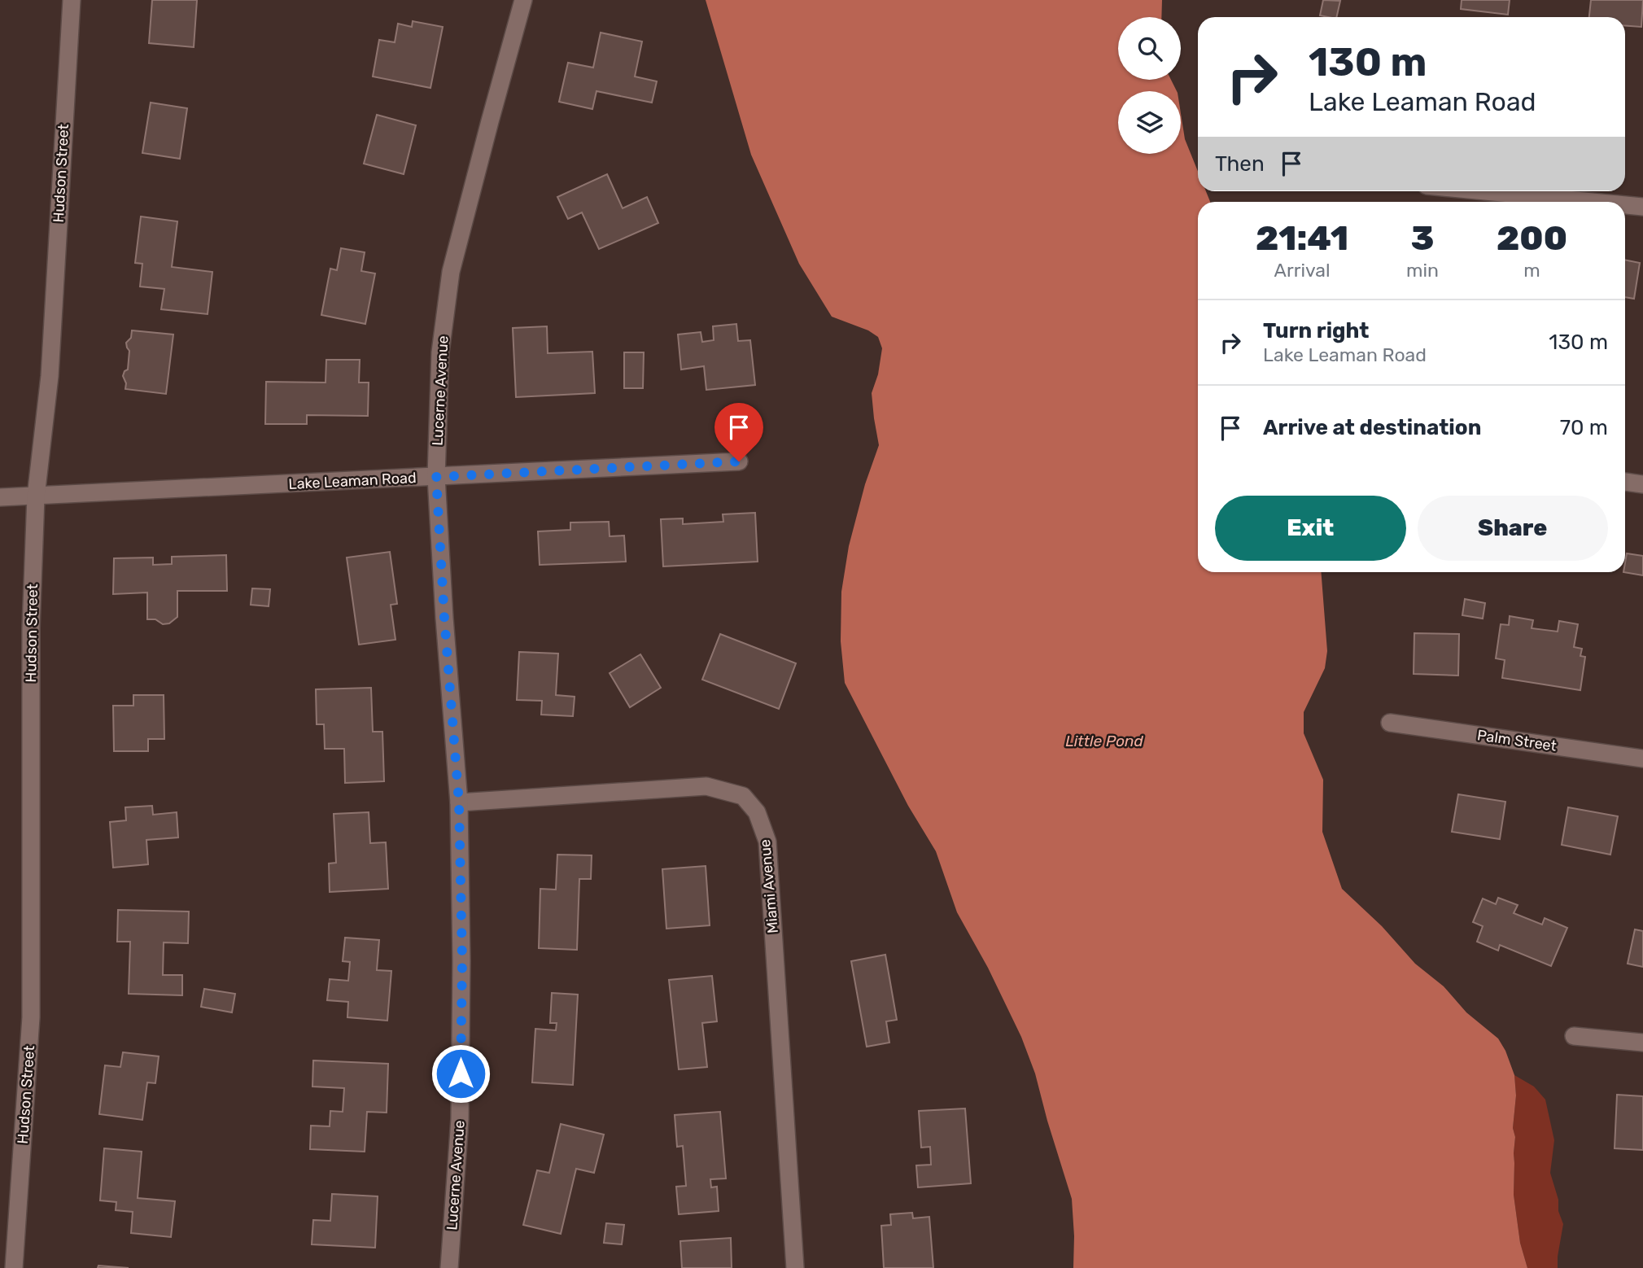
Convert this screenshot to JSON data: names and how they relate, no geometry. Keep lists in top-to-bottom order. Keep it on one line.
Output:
{"streets":{"street":["Hudson Street","Lucerne Avenue","Lake Leaman Road","Palm Street","Miami Avenue"]},"crossings":[["Hudson Street","Lake Leaman Road"],["Lucerne Avenue","Lake Leaman Road"],["Lucerne Avenue","Miami Avenue"]],"water":["Little Pond"],"page":{"turn":["130 m","Lake Leaman Road"],"then":"Then","eta":["21:41","Arrival","3","min","200","m"],"list":[{"name":"Turn right","note":"Lake Leaman Road","value":"130 m"},{"name":"Arrive at destination","value":"70 m"}],"buttons":["Exit","Share"]}}
